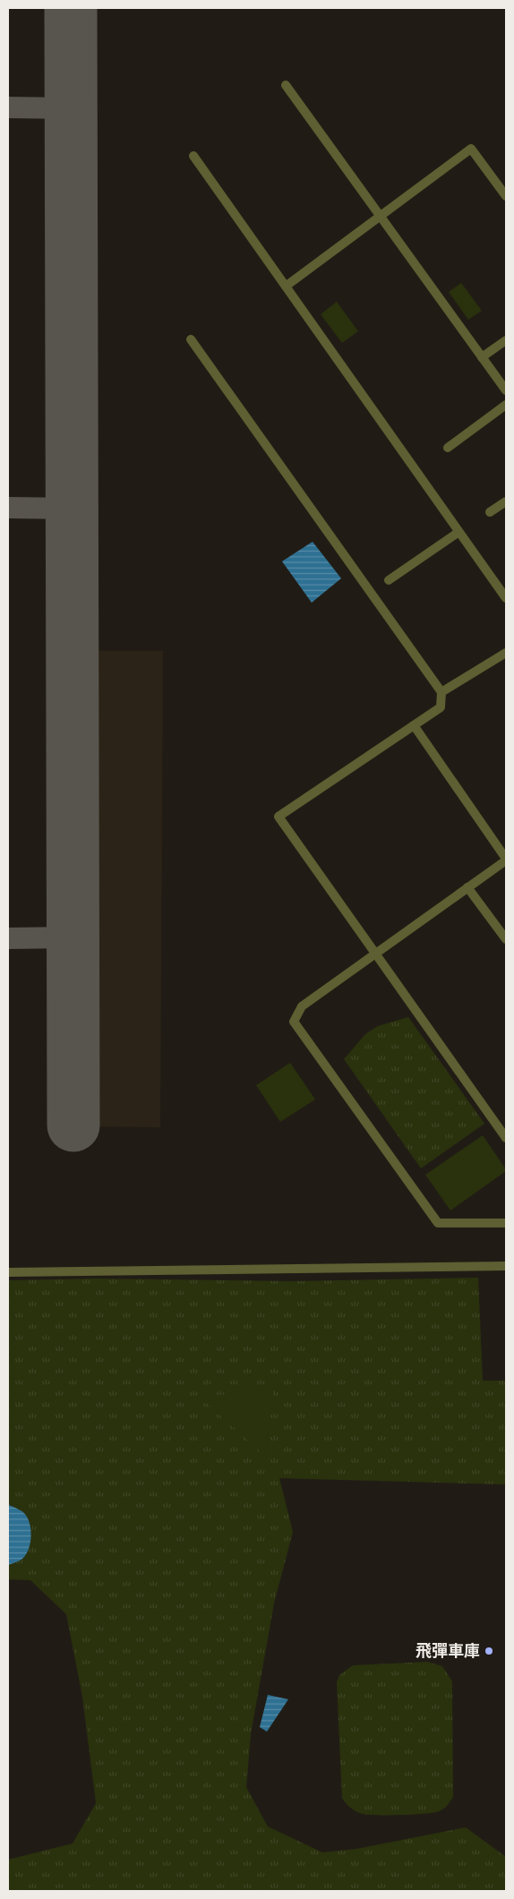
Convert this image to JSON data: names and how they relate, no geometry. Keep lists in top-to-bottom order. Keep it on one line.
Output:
{"places":["飛彈車庫"]}
